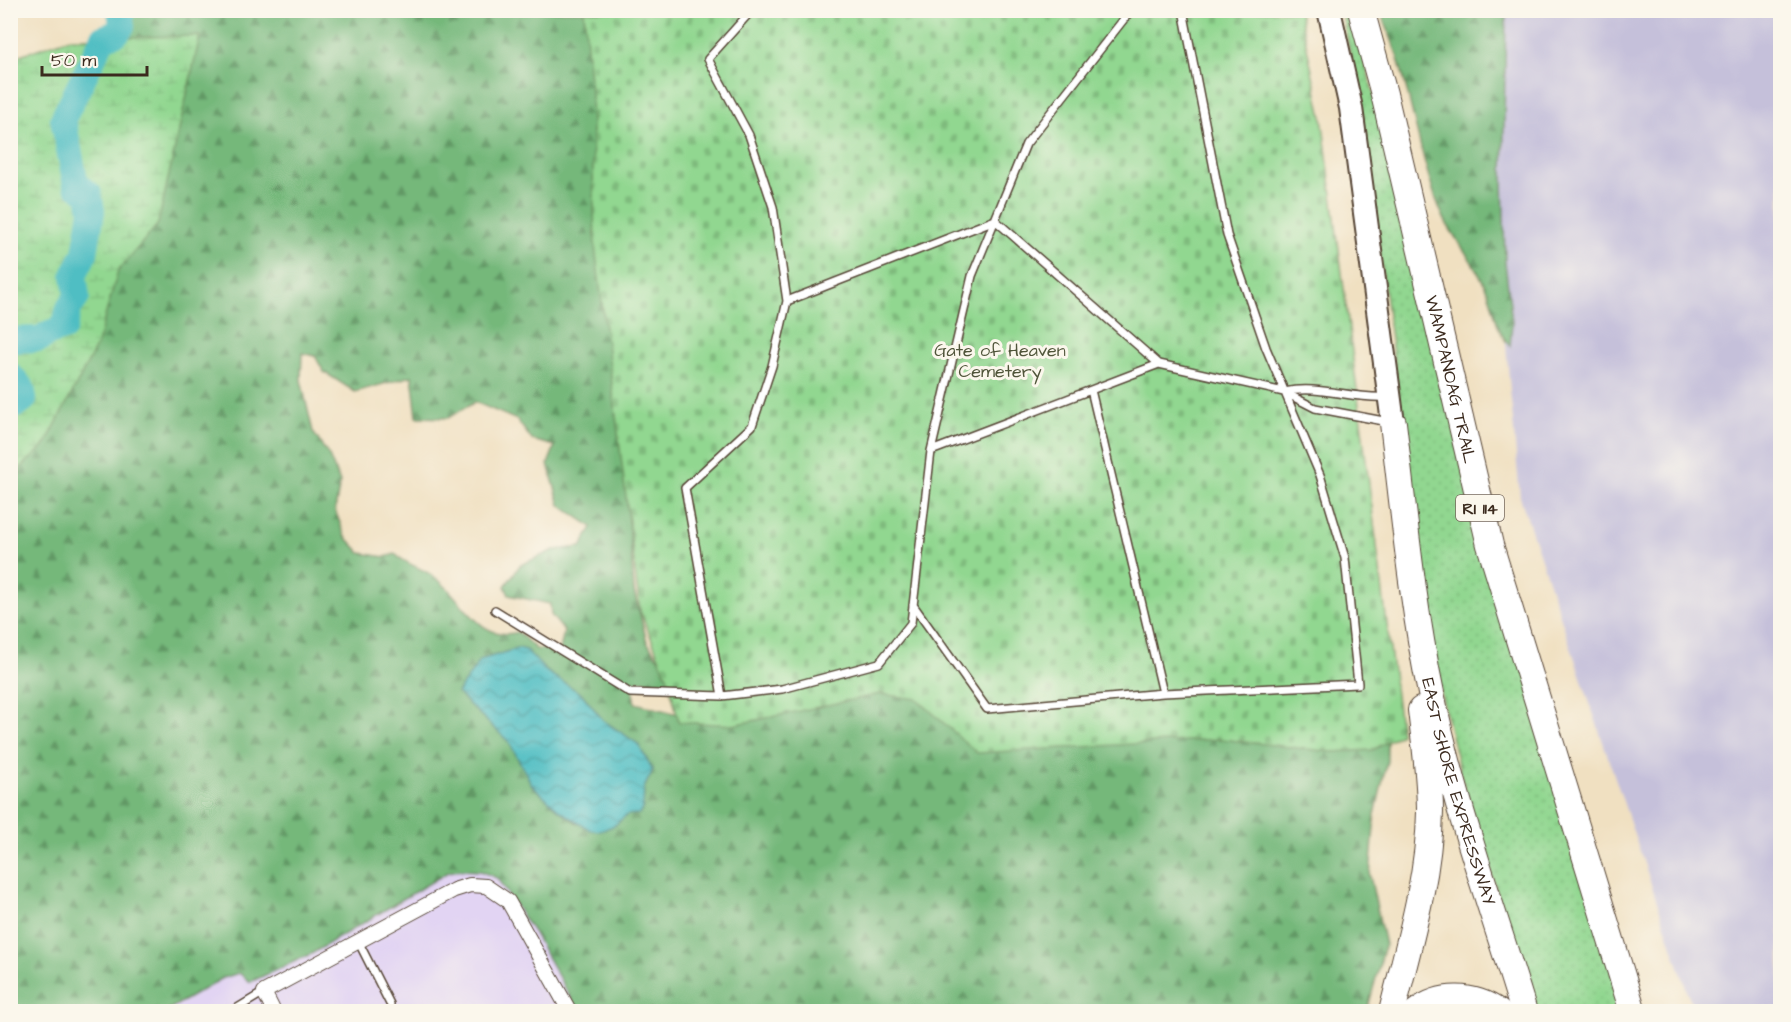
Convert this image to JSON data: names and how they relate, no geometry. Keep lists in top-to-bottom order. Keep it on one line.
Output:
{"streets":{"highway":["WAMPANOAG TRAIL","RI 114","EAST SHORE EXPRESSWAY"]},"crossings":[["WAMPANOAG TRAIL","RI 114"]],"parks":["Gate of Heaven Cemetery"],"scale_bar":"50 m"}
